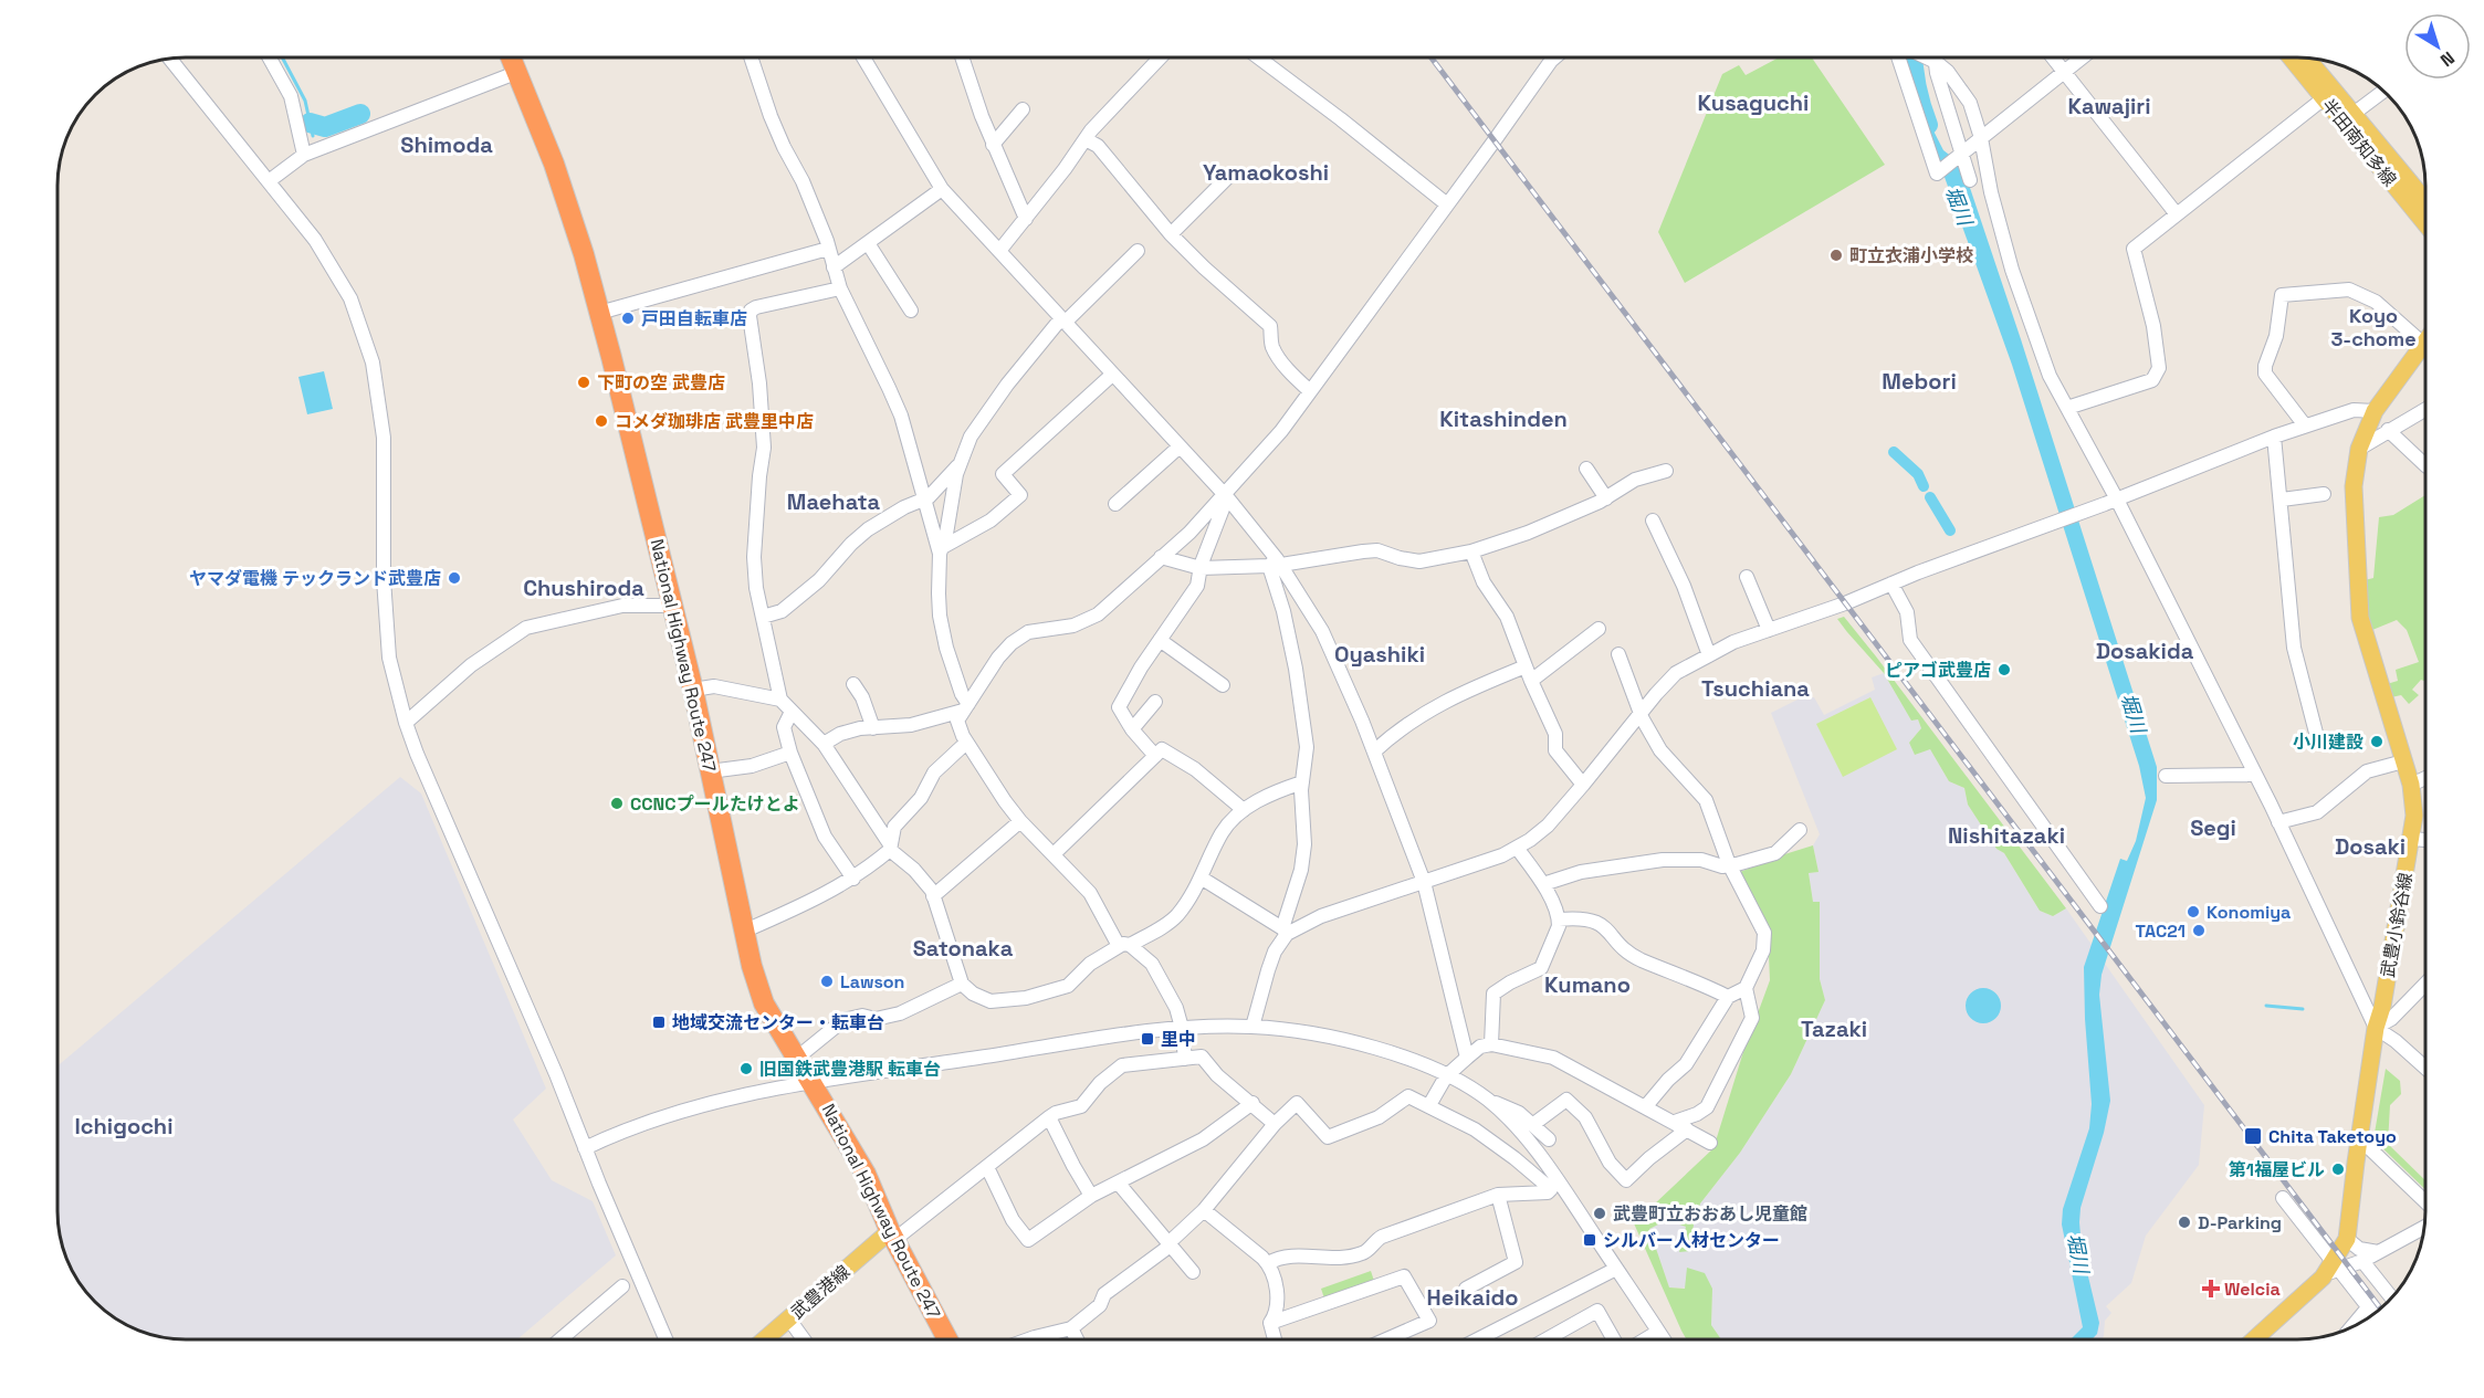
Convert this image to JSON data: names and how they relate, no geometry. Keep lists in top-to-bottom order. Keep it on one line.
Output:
{"streets":{"highway":["National Highway Route 247"],"main road":["半田南知多線","武豊小鈴谷線","武豊港線"]},"crossings":[["National Highway Route 247","武豊港線"]],"districts":["Kusaguchi","Kawajiri","Shimoda","Yamaokoshi","Koyo 3-chome","Mebori","Kitashinden","Maehata","Chushiroda","Dosakida","Oyashiki","Tsuchiana","Segi","Nishitazaki","Dosaki","Satonaka","Kumano","Tazaki","Ichigochi","Heikaido"],"water":["堀川"],"places":{"other":["町立衣浦小学校","戸田自転車店","下町の空 武豊店","コメダ珈琲店 武豊里中店","ヤマダ電機 テックランド武豊店","ピアゴ武豊店","小川建設","CCNCプールたけとよ","Konomiya","TAC21","Lawson","旧国鉄武豊港駅 転車台","第1福屋ビル","武豊町立おおあし児童館","D-Parking"],"transit":["地域交流センター・転車台","里中","Chita Taketoyo","シルバー人材センター"],"health":["Welcia"]},"north":"bottom right"}
